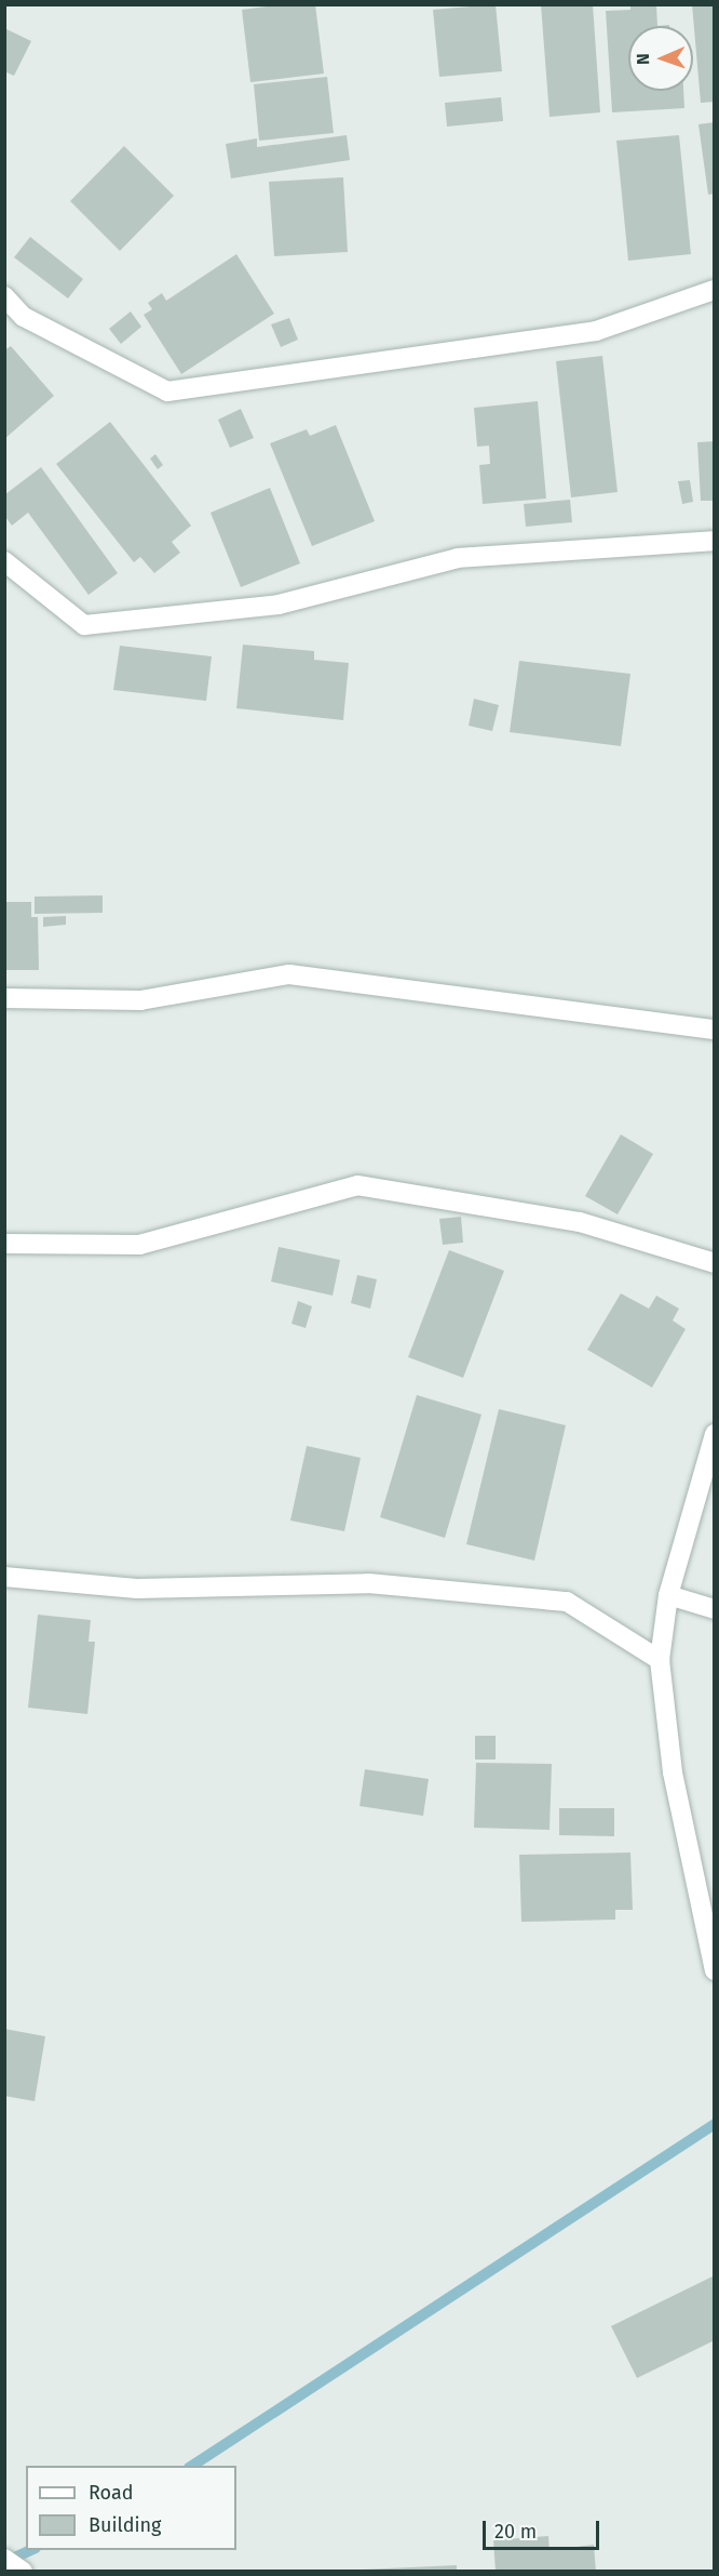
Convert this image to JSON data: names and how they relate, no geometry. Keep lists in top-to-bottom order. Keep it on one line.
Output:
{"legend":["Road","Building"],"scale_bar":"20 m","north":"left"}
